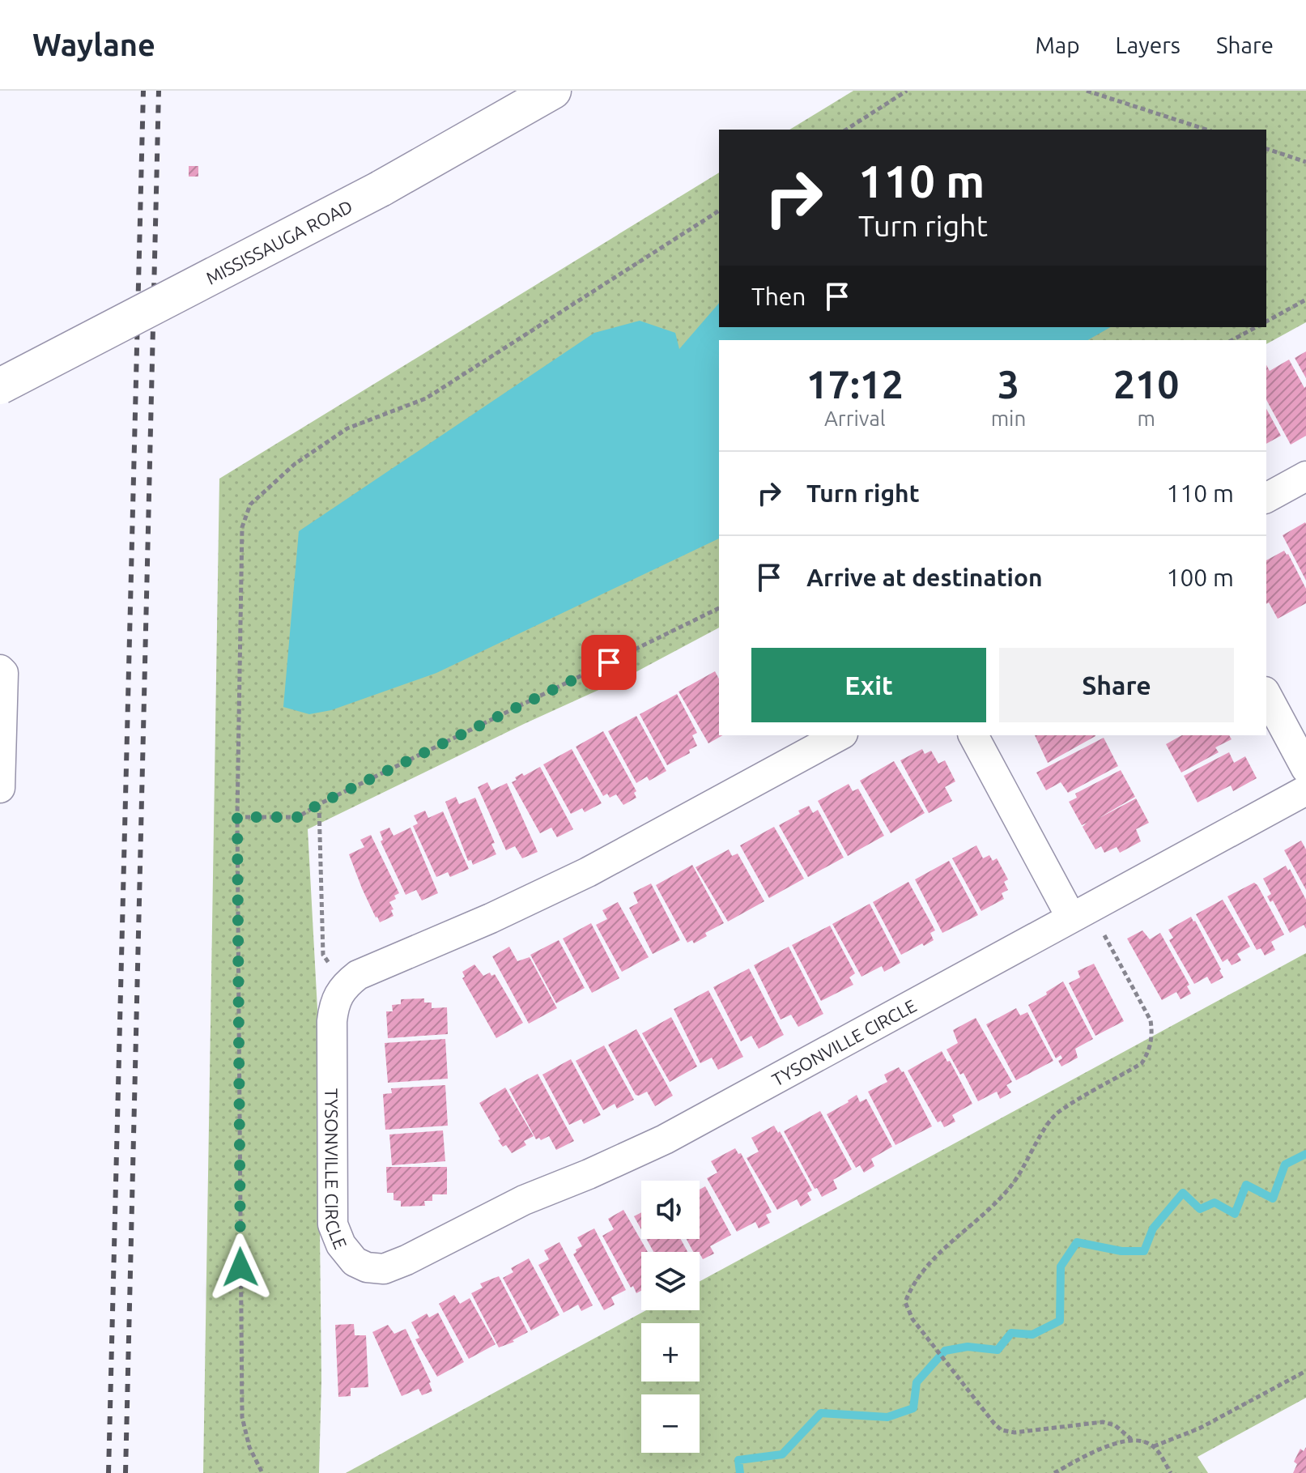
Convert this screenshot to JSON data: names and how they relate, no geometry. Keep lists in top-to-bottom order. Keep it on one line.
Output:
{"streets":{"main road":["MISSISSAUGA ROAD"],"street":["TYSONVILLE CIRCLE"]},"page":{"header":"Waylane","nav":["Map","Layers","Share"],"turn":["110 m","Turn right"],"then":"Then","eta":["17:12","Arrival","3","min","210","m"],"list":[{"name":"Turn right","value":"110 m"},{"name":"Arrive at destination","value":"100 m"}],"buttons":["Exit","Share"],"map_buttons":["+","−"]}}
